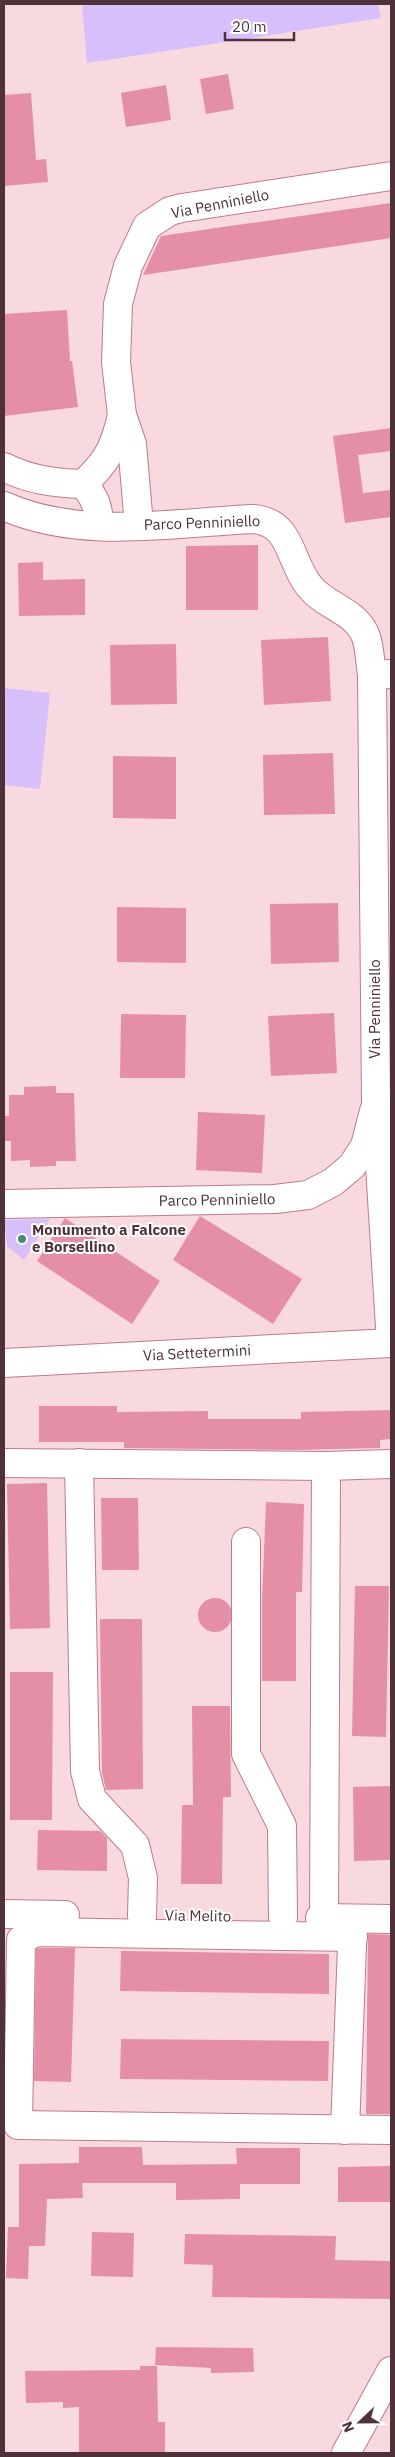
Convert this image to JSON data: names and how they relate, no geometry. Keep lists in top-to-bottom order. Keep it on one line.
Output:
{"streets":{"main road":["Via Penniniello","Parco Penniniello","Via Settetermini","Via Melito"]},"crossings":[["Via Penniniello","Parco Penniniello"],["Via Penniniello","Via Settetermini"]],"places":["Monumento a Falcone e Borsellino"],"scale_bar":"20 m","north":"left"}
